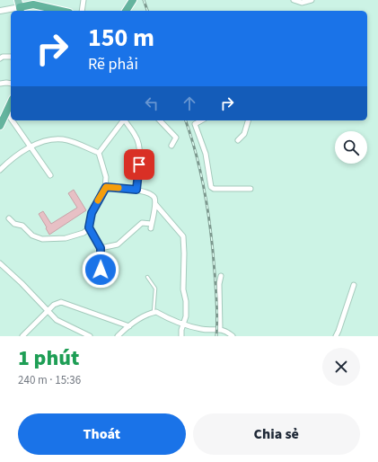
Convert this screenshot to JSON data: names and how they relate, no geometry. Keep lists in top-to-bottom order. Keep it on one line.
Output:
{"page":{"turn":["150 m","Rẽ phải"],"heading":["1 phút","240 m · 15:36"],"buttons":["Thoát","Chia sẻ"]}}
